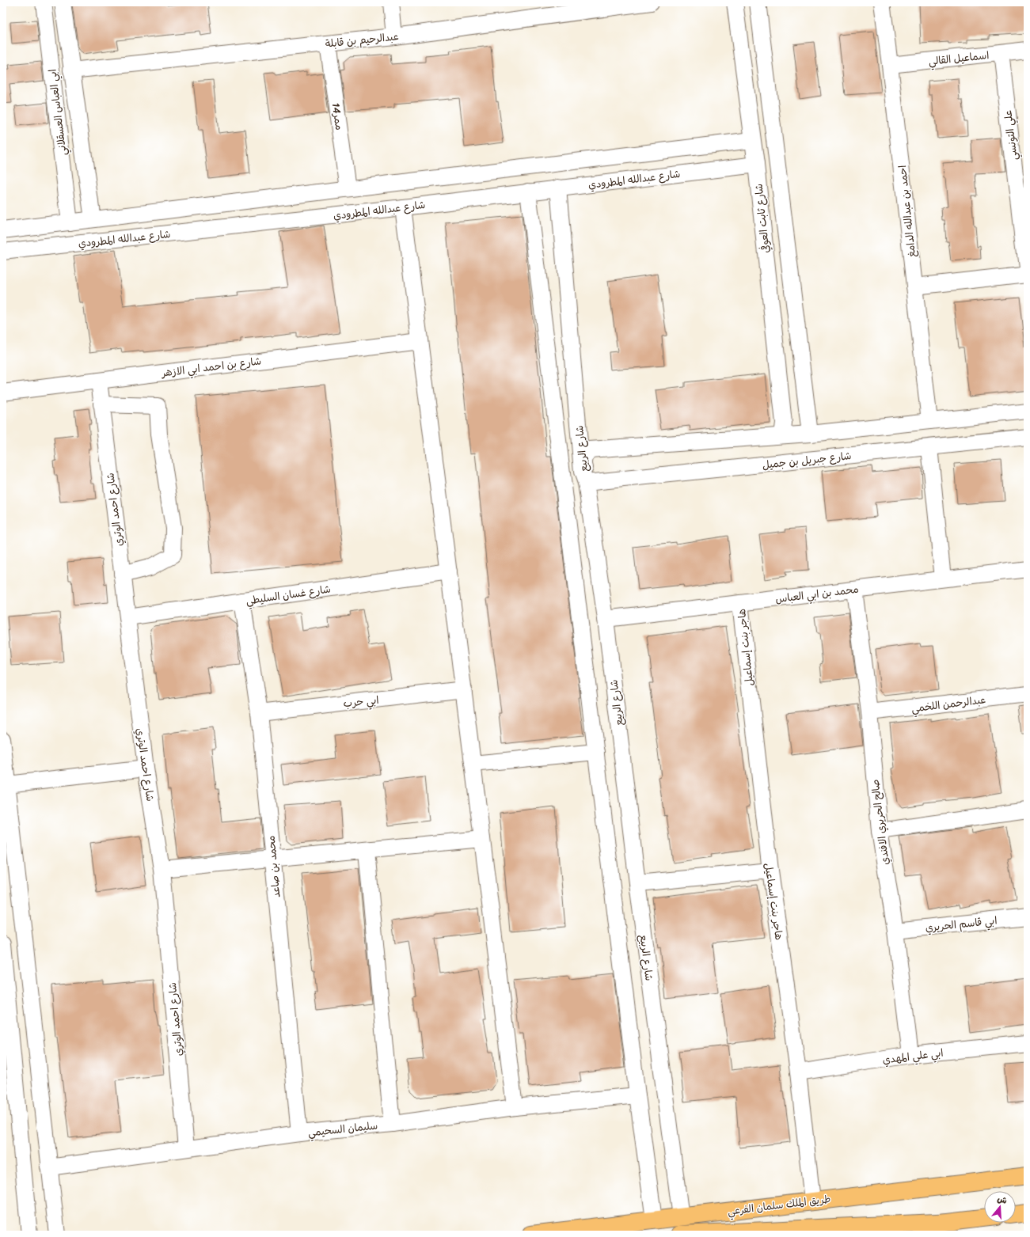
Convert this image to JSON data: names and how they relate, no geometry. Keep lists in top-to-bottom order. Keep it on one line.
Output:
{"streets":{"main road":["طريق الملك سلمان الفرعي"],"street":["عبدالرحيم بن قابلة","اسماعيل القالي","ابي العباس العسقلاني","ممر14","علي التونسي","شارع عبدالله المطرودي","احمد بن عبدالله الدامغ","شارع ثابت العوفي","شارع بن احمد ابي الازهر","شارع الربيع","شارع جبريل بن جميل","شارع احمد الوتري","محمد بن ابي العباس","شارع غسان السليطي","هاجر بنت إسماعيل","ابي حرب","عبدالرحمن اللخمي","صالح الحريري الافندي","محمد بن صاعد","ابي قاسم الحريري","ابي علي المهدي","سليمان السحيمي"]},"crossings":[["عبدالرحيم بن قابلة","ابي العباس العسقلاني"],["عبدالرحيم بن قابلة","ممر14"],["اسماعيل القالي","علي التونسي"],["اسماعيل القالي","احمد بن عبدالله الدامغ"],["شارع عبدالله المطرودي","شارع ثابت العوفي"],["شارع عبدالله المطرودي","شارع الربيع"],["شارع بن احمد ابي الازهر","شارع احمد الوتري"],["شارع الربيع","شارع جبريل بن جميل"],["شارع الربيع","محمد بن ابي العباس"],["شارع الربيع","سليمان السحيمي"],["شارع الربيع","طريق الملك سلمان الفرعي"],["شارع احمد الوتري","شارع غسان السليطي"],["شارع احمد الوتري","سليمان السحيمي"],["محمد بن ابي العباس","هاجر بنت إسماعيل"],["محمد بن ابي العباس","صالح الحريري الافندي"],["شارع غسان السليطي","محمد بن صاعد"],["هاجر بنت إسماعيل","ابي علي المهدي"],["هاجر بنت إسماعيل","طريق الملك سلمان الفرعي"],["ابي حرب","محمد بن صاعد"],["عبدالرحمن اللخمي","صالح الحريري الافندي"],["صالح الحريري الافندي","ابي قاسم الحريري"],["صالح الحريري الافندي","ابي علي المهدي"],["محمد بن صاعد","سليمان السحيمي"]],"north":"top"}
